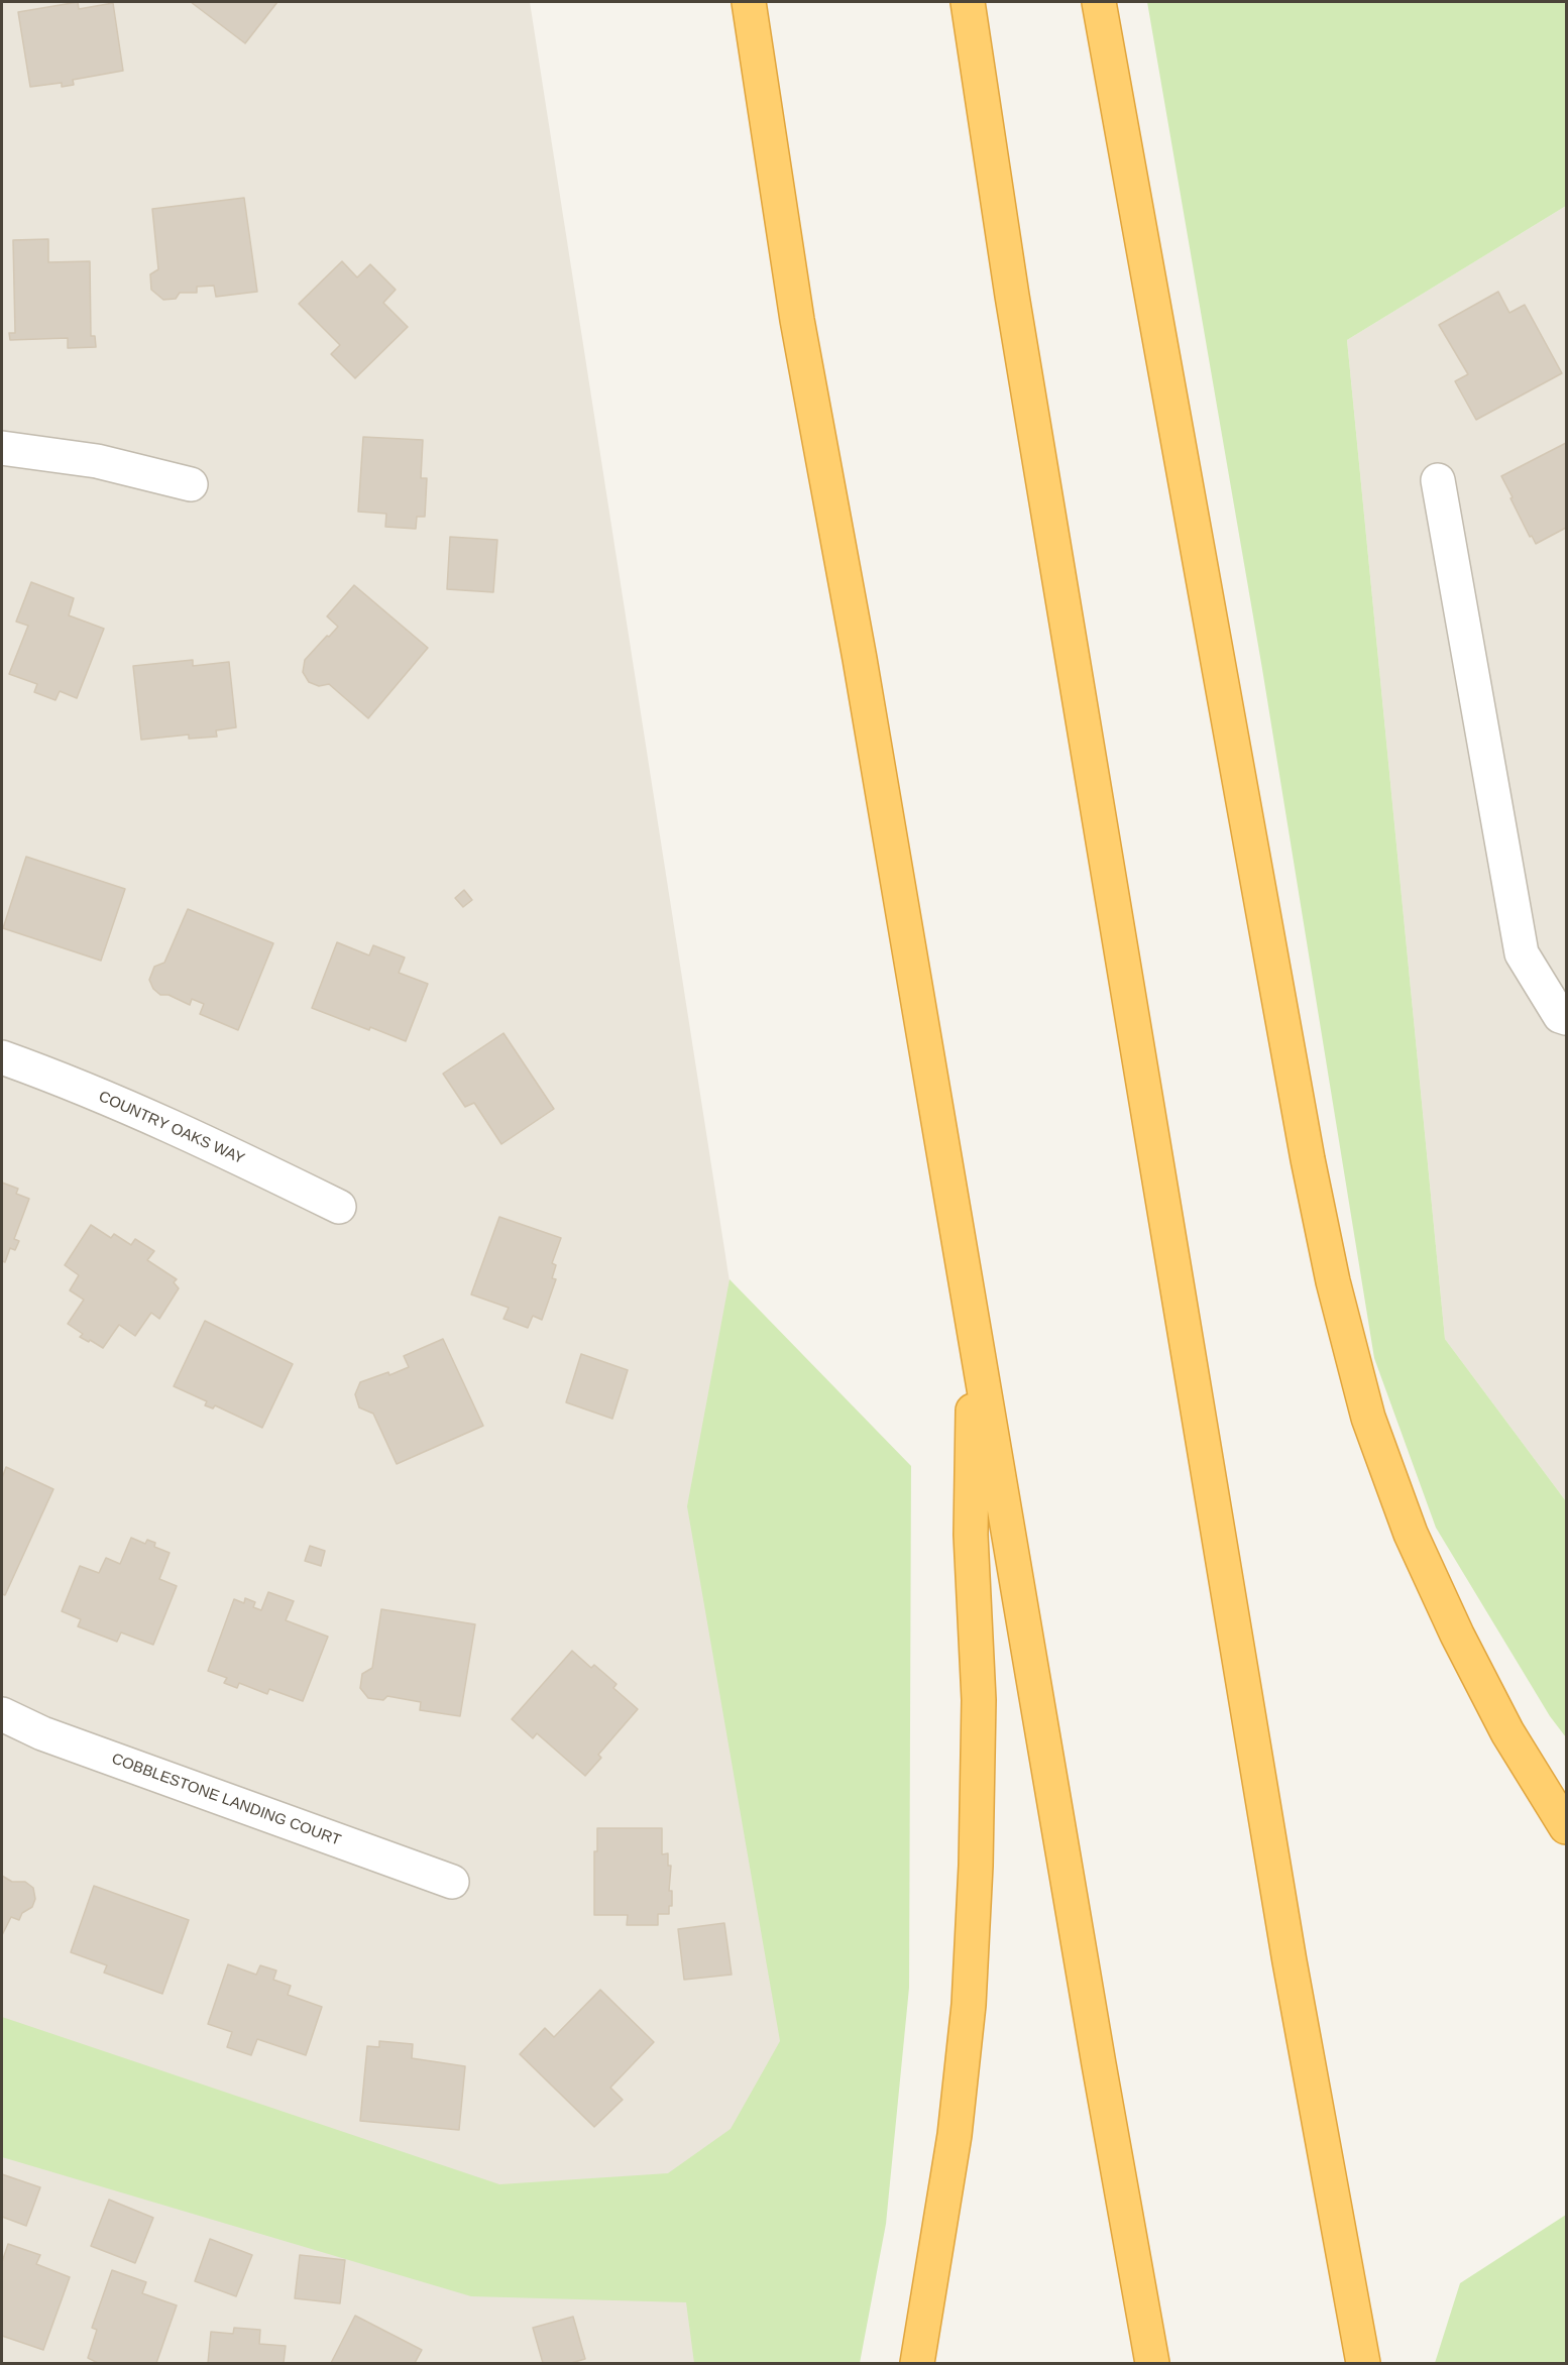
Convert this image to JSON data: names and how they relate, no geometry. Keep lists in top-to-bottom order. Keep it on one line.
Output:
{"streets":{"street":["COUNTRY OAKS WAY","COBBLESTONE LANDING COURT"]}}
